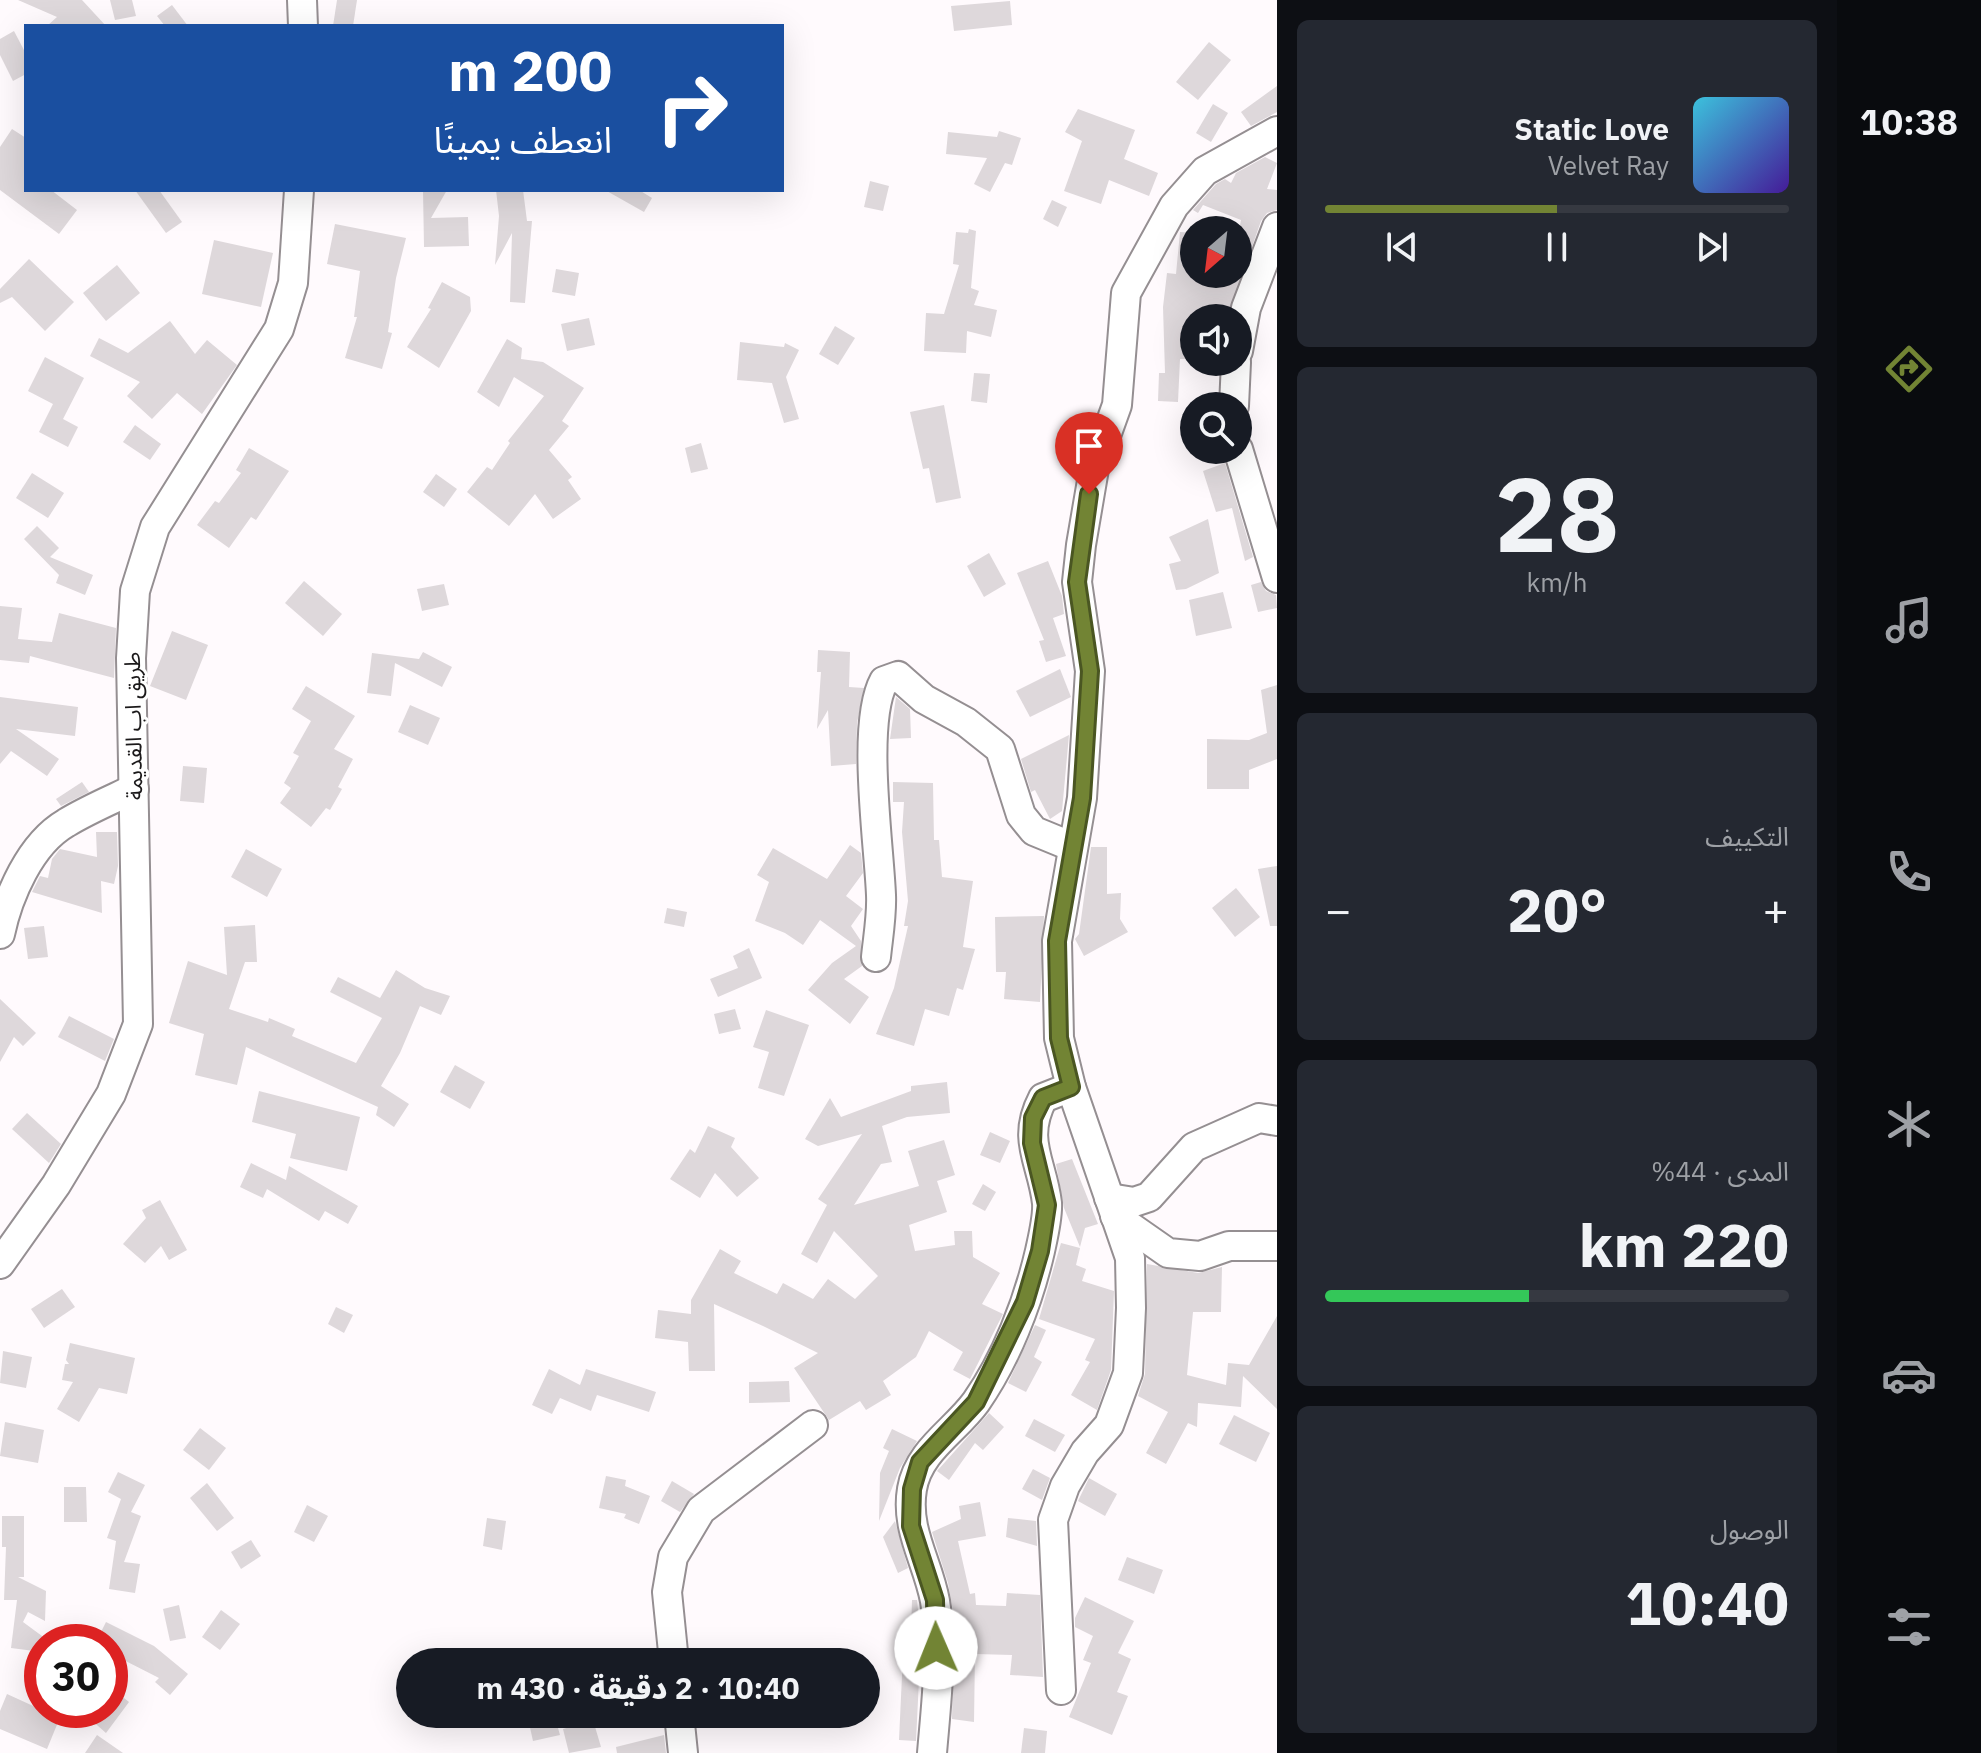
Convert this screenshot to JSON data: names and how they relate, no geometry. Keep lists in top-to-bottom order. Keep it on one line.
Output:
{"streets":{"street":["طريق اب القديمة"]},"north":"bottom left","page":{"tabs":"10:38","turn":["200 m","انعطف يمينًا"],"song":["Static Love","Velvet Ray"],"tile":[["28","km/h"],"التكييف",["المدى · 44%","220 km"],["الوصول","10:40"]],"heat":["−","20°","+"],"limit":"30","trip":"10:40 · 2 دقيقة · 430 m"}}
